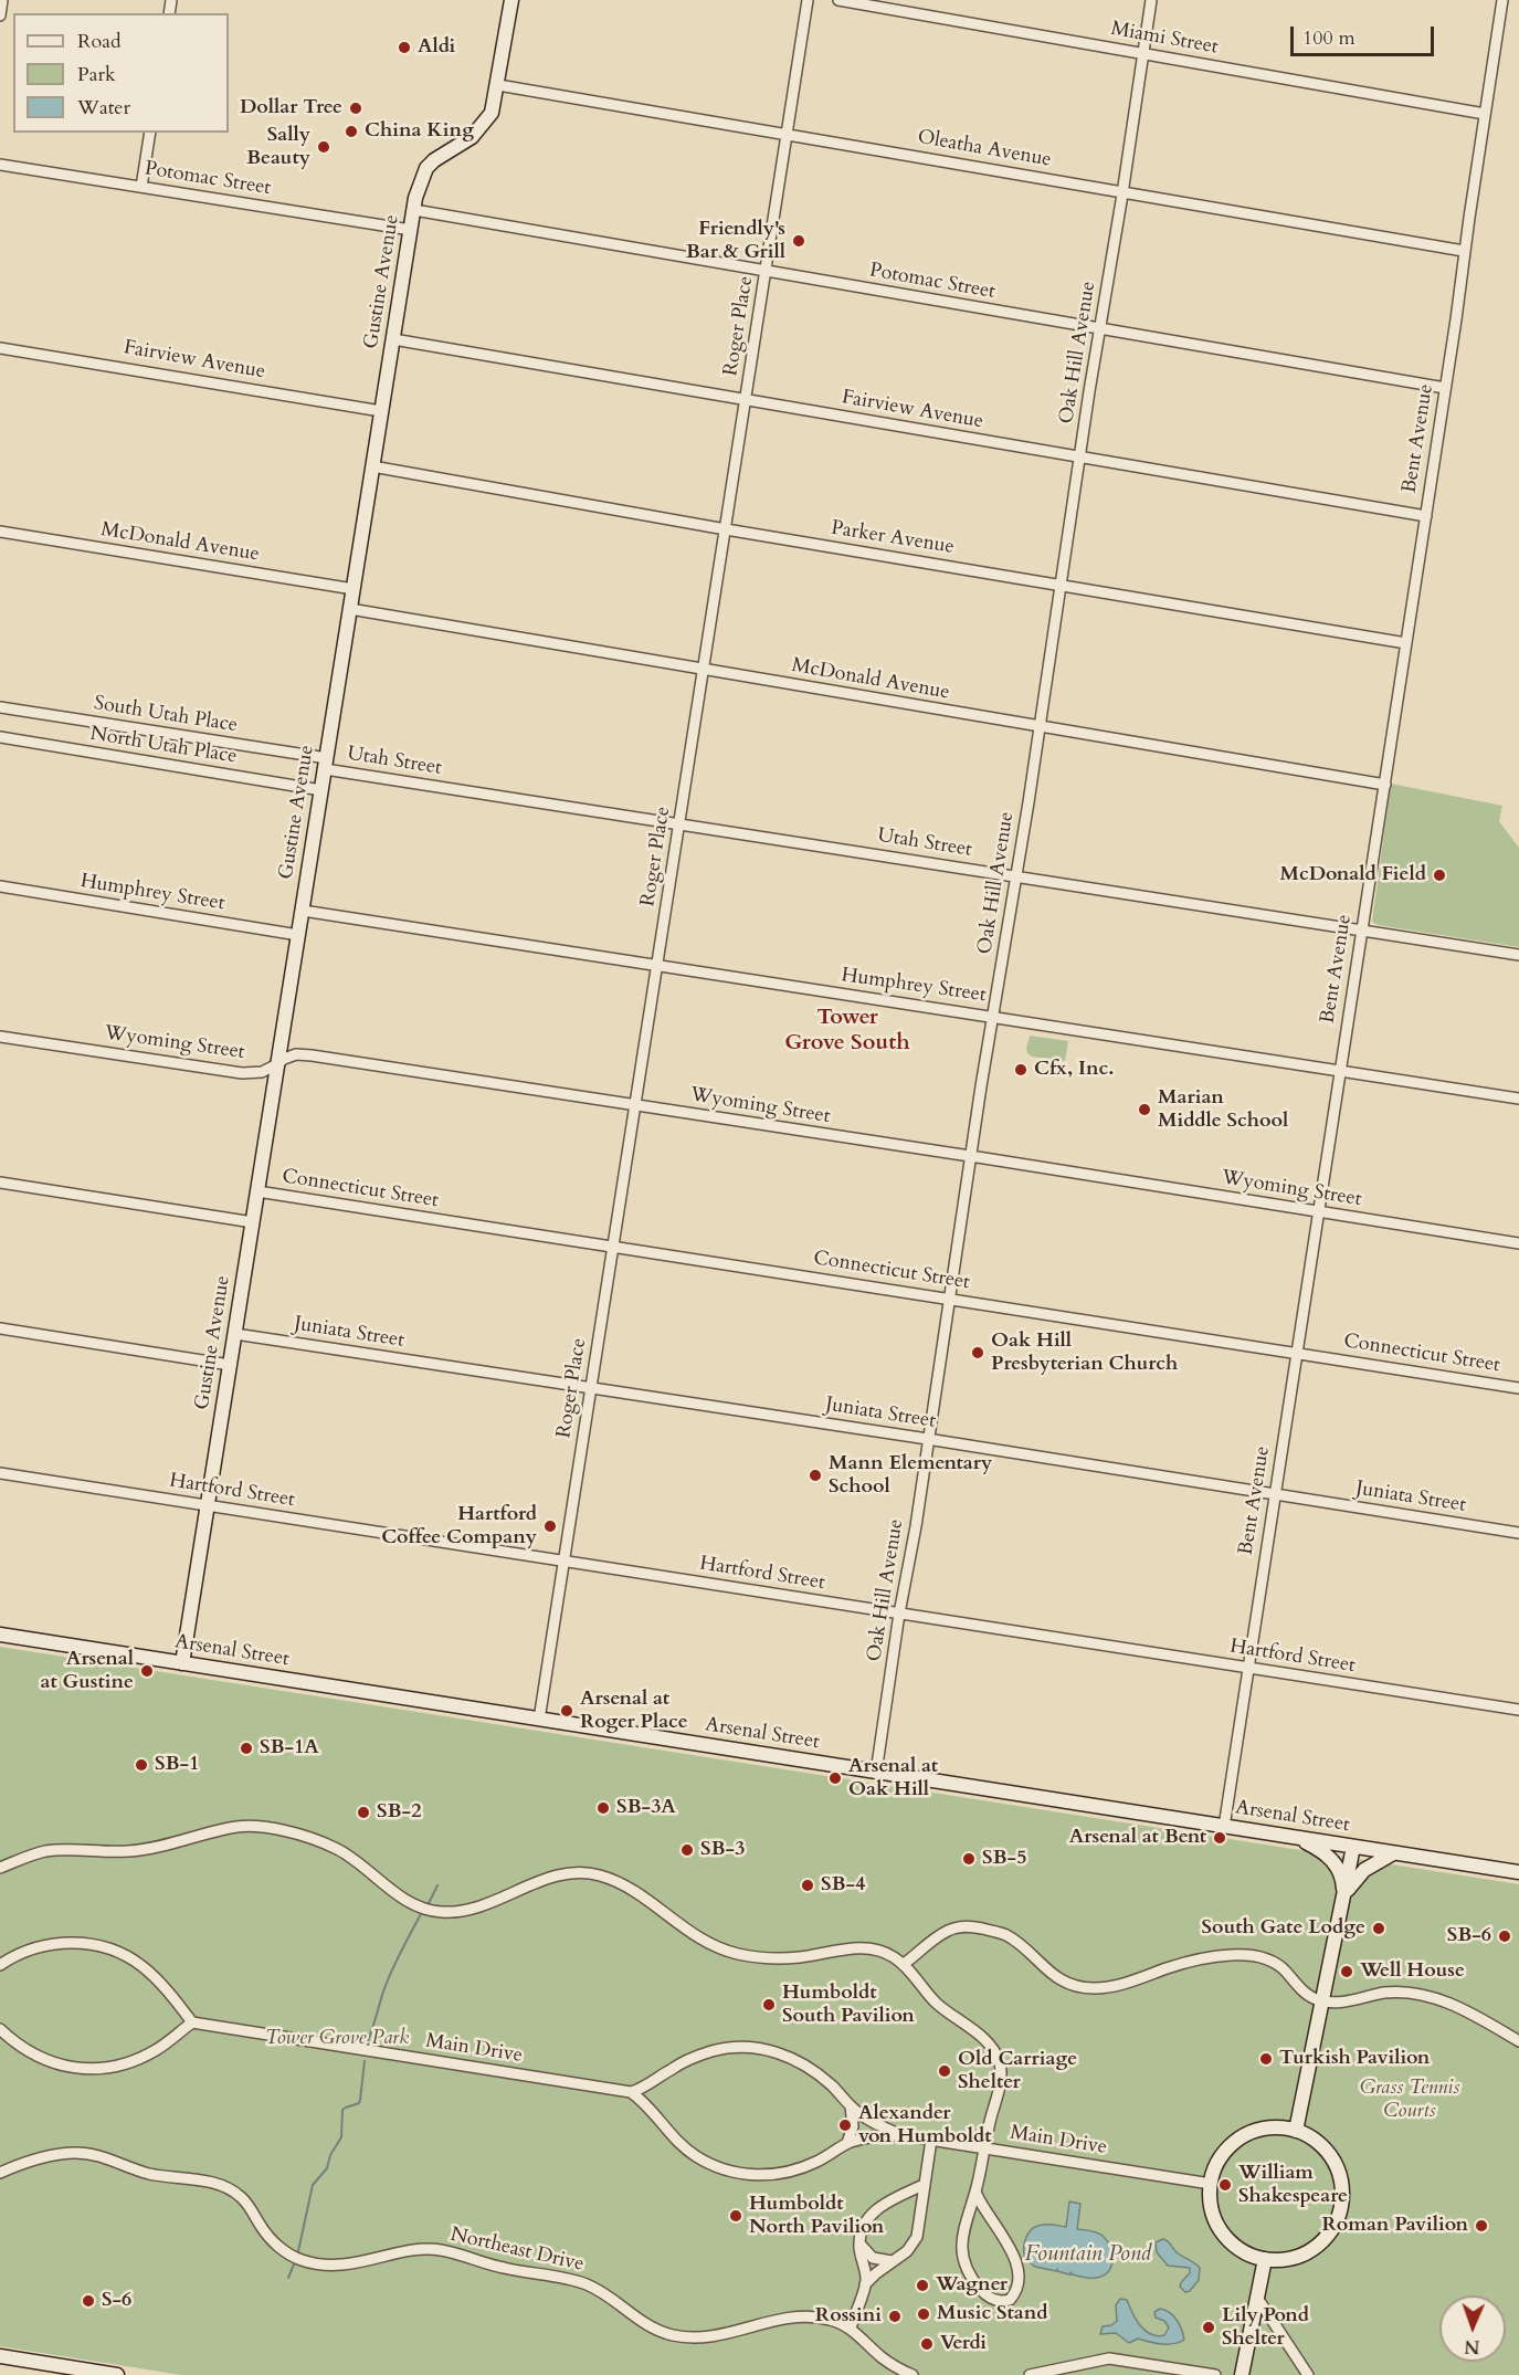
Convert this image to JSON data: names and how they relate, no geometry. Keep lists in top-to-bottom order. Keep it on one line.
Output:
{"streets":{"street":["Miami Street","Oleatha Avenue","Potomac Street","Gustine Avenue","Roger Place","Oak Hill Avenue","Fairview Avenue","Bent Avenue","Parker Avenue","McDonald Avenue","South Utah Place","North Utah Place","Utah Street","Humphrey Street","Wyoming Street","Connecticut Street","Juniata Street","Hartford Street","Arsenal Street","Main Drive","Northeast Drive"]},"crossings":[["Miami Street","Oak Hill Avenue"],["Miami Street","Bent Avenue"],["Oleatha Avenue","Gustine Avenue"],["Oleatha Avenue","Roger Place"],["Oleatha Avenue","Oak Hill Avenue"],["Oleatha Avenue","Bent Avenue"],["Potomac Street","Gustine Avenue"],["Potomac Street","Roger Place"],["Potomac Street","Oak Hill Avenue"],["Potomac Street","Bent Avenue"],["Gustine Avenue","Fairview Avenue"],["Gustine Avenue","Parker Avenue"],["Gustine Avenue","McDonald Avenue"],["Gustine Avenue","South Utah Place"],["Gustine Avenue","North Utah Place"],["Gustine Avenue","Utah Street"],["Gustine Avenue","Humphrey Street"],["Gustine Avenue","Wyoming Street"],["Gustine Avenue","Connecticut Street"],["Gustine Avenue","Juniata Street"],["Gustine Avenue","Hartford Street"],["Gustine Avenue","Arsenal Street"],["Roger Place","Fairview Avenue"],["Roger Place","Parker Avenue"],["Roger Place","McDonald Avenue"],["Roger Place","Utah Street"],["Roger Place","Humphrey Street"],["Roger Place","Wyoming Street"],["Roger Place","Connecticut Street"],["Roger Place","Juniata Street"],["Roger Place","Hartford Street"],["Roger Place","Arsenal Street"],["Oak Hill Avenue","Fairview Avenue"],["Oak Hill Avenue","Parker Avenue"],["Oak Hill Avenue","McDonald Avenue"],["Oak Hill Avenue","Utah Street"],["Oak Hill Avenue","Humphrey Street"],["Oak Hill Avenue","Wyoming Street"],["Oak Hill Avenue","Connecticut Street"],["Oak Hill Avenue","Juniata Street"],["Oak Hill Avenue","Hartford Street"],["Oak Hill Avenue","Arsenal Street"],["Fairview Avenue","Bent Avenue"],["Bent Avenue","Parker Avenue"],["Bent Avenue","McDonald Avenue"],["Bent Avenue","Utah Street"],["Bent Avenue","Humphrey Street"],["Bent Avenue","Wyoming Street"],["Bent Avenue","Connecticut Street"],["Bent Avenue","Juniata Street"],["Bent Avenue","Hartford Street"],["Bent Avenue","Arsenal Street"],["South Utah Place","Utah Street"]],"districts":["Tower Grove South"],"water":["Fountain Pond"],"parks":["Tower Grove Park","Grass Tennis Courts"],"places":["Aldi","Dollar Tree","China King","Sally Beauty","Friendly's Bar & Grill","McDonald Field","Cfx, Inc.","Marian Middle School","Oak Hill Presbyterian Church","Mann Elementary School","Hartford Coffee Company","Arsenal at Gustine","Arsenal at Roger Place","SB-1A","SB-1","Arsenal at Oak Hill","SB-3A","SB-2","Arsenal at Bent","SB-3","SB-5","SB-4","South Gate Lodge","SB-6","Well House","Humboldt South Pavilion","Turkish Pavilion","Old Carriage Shelter","Alexander von Humboldt","William Shakespeare","Humboldt North Pavilion","Roman Pavilion","Wagner","S-6","Music Stand","Rossini","Lily Pond Shelter","Verdi"],"legend":["Road","Park","Water"],"scale_bar":"100 m","north":"bottom"}
